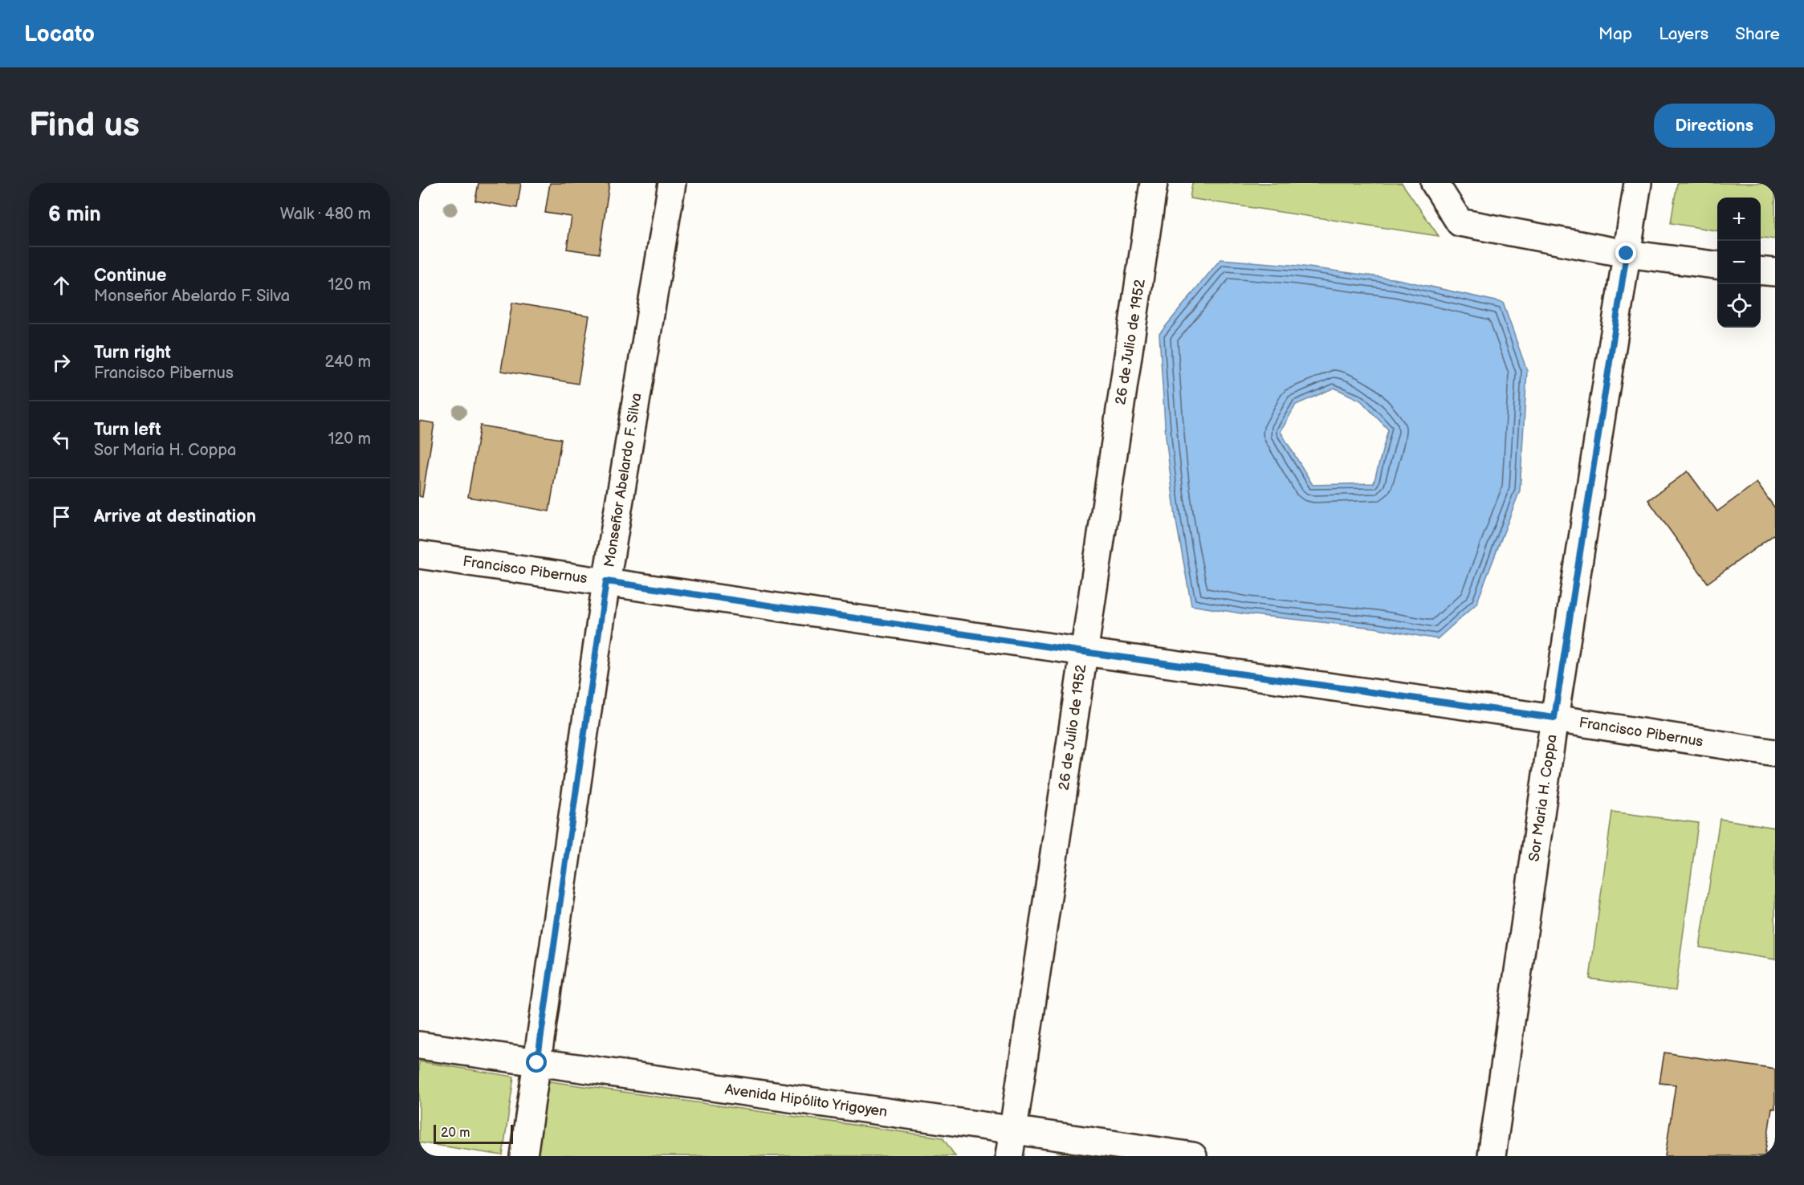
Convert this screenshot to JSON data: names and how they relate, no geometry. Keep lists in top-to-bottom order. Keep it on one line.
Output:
{"streets":{"street":["26 de Julio de 1952","Monseñor Abelardo F. Silva","Francisco Pibernus","Sor Maria H. Coppa","Avenida Hipólito Yrigoyen"]},"crossings":[["26 de Julio de 1952","Francisco Pibernus"],["26 de Julio de 1952","Avenida Hipólito Yrigoyen"],["Monseñor Abelardo F. Silva","Francisco Pibernus"],["Monseñor Abelardo F. Silva","Avenida Hipólito Yrigoyen"],["Francisco Pibernus","Sor Maria H. Coppa"]],"scale_bar":"20 m","page":{"header":"Locato","nav":["Map","Layers","Share"],"buttons":"Directions","title":"Find us","heading":["6 min","Walk · 480 m"],"map_buttons":["+","−"],"list":[["Continue","Monseñor Abelardo F. Silva","120 m"],["Turn right","Francisco Pibernus","240 m"],["Turn left","Sor Maria H. Coppa","120 m"],"Arrive at destination"],"scale":"20 m"}}
